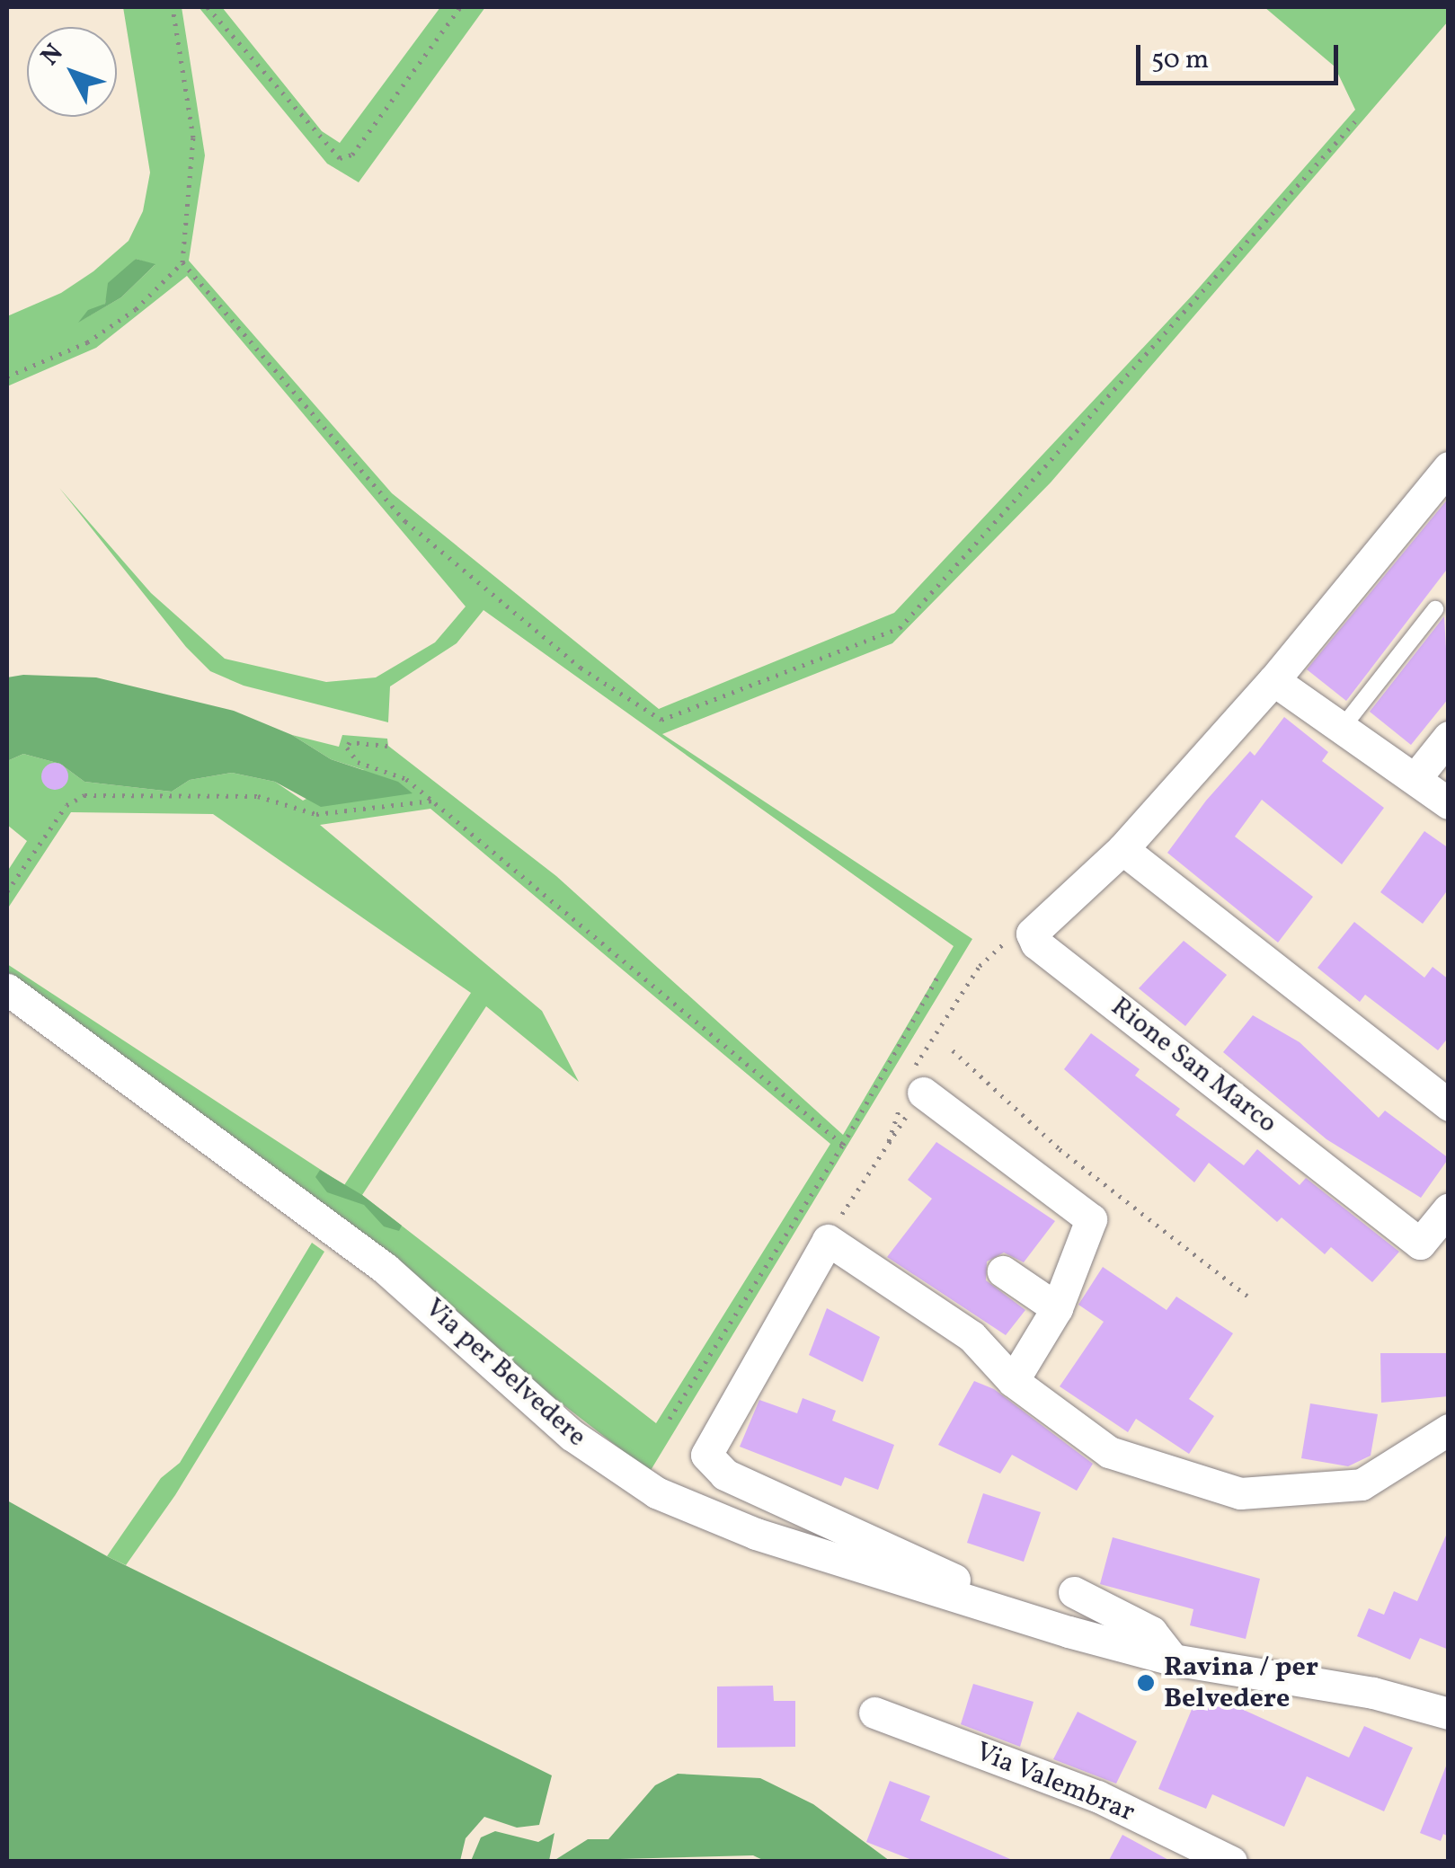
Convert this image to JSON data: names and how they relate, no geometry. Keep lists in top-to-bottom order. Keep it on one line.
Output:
{"streets":{"street":["Rione San Marco","Via per Belvedere","Via Valembrar"]},"places":["Ravina / per Belvedere"],"scale_bar":"50 m","north":"top left"}
